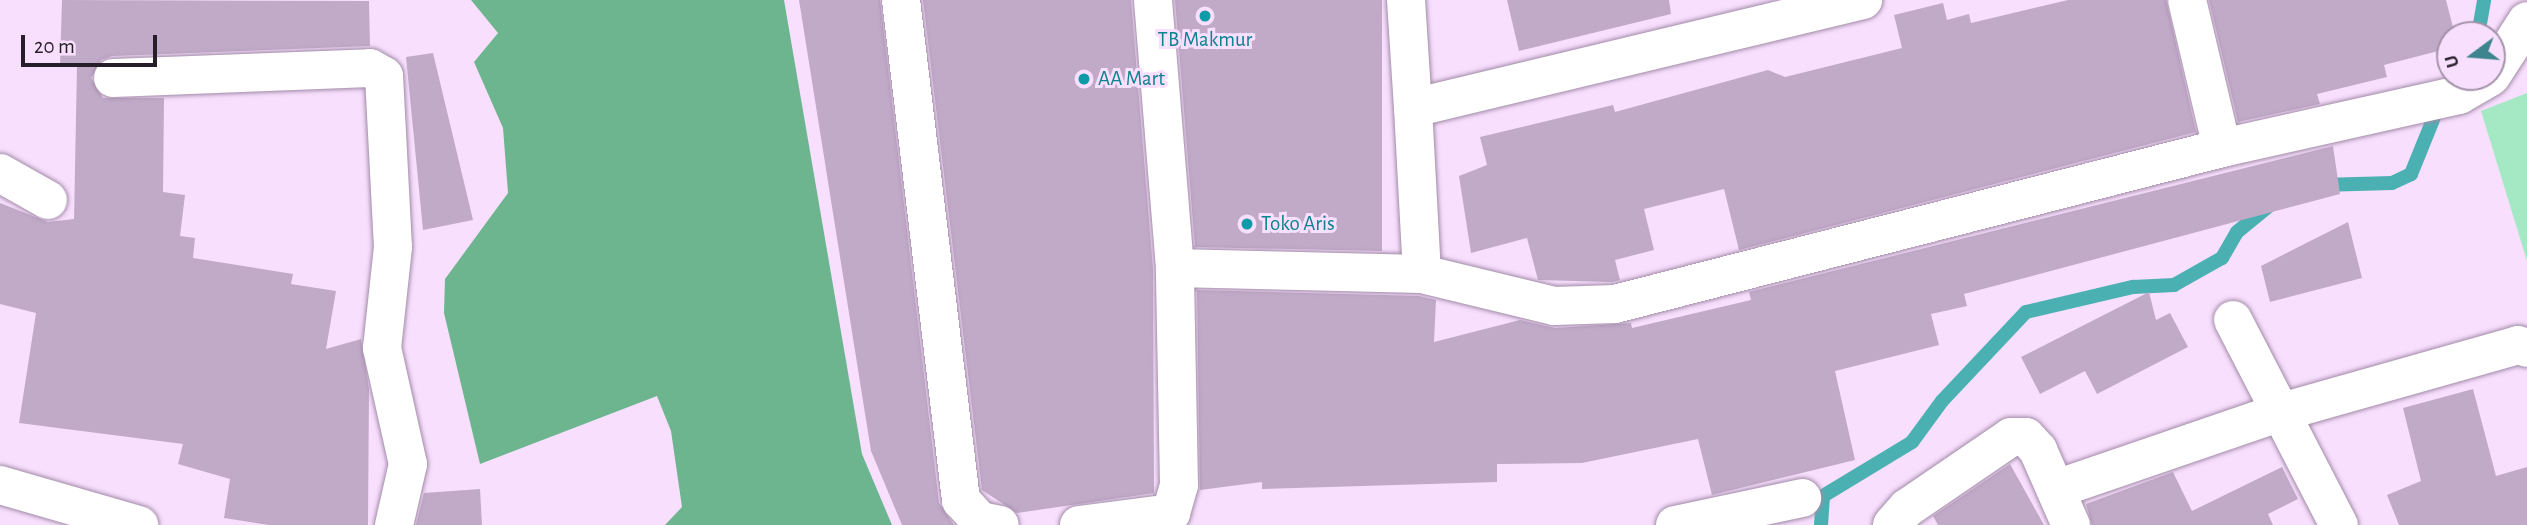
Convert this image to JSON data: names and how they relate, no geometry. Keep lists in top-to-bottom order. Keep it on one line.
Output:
{"places":["TB Makmur","AA Mart","Toko Aris"],"scale_bar":"20 m","north":"left"}
